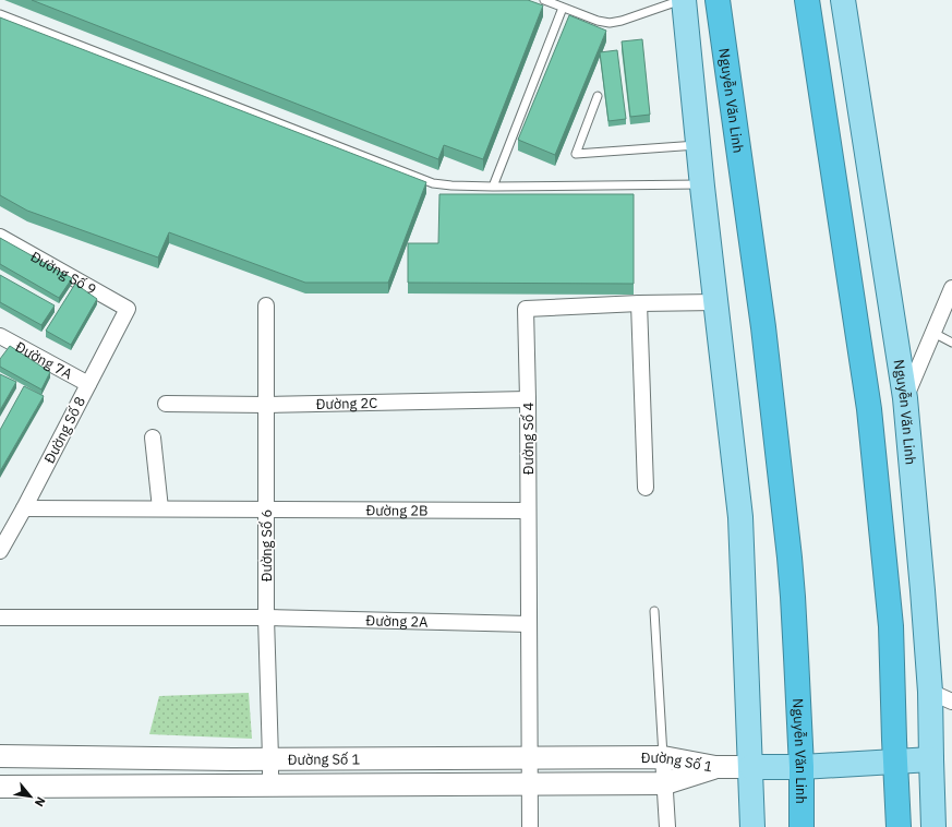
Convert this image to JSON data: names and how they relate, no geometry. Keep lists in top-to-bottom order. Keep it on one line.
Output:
{"streets":{"highway":["Nguyễn Văn Linh"],"street":["Đường Số 9","Đường 7A","Đường 2C","Đường Số 8","Đường Số 4","Đường 2B","Đường Số 6","Đường 2A","Đường Số 1"]},"crossings":[["Đường Số 9","Đường Số 8"],["Đường 7A","Đường Số 8"],["Đường 2C","Đường Số 4"],["Đường 2C","Đường Số 6"],["Đường Số 8","Đường 2B"],["Đường Số 4","Đường 2B"],["Đường Số 4","Đường 2A"],["Đường Số 4","Đường Số 1"],["Đường 2B","Đường Số 6"],["Đường Số 6","Đường 2A"],["Đường Số 6","Đường Số 1"]],"north":"bottom right"}
